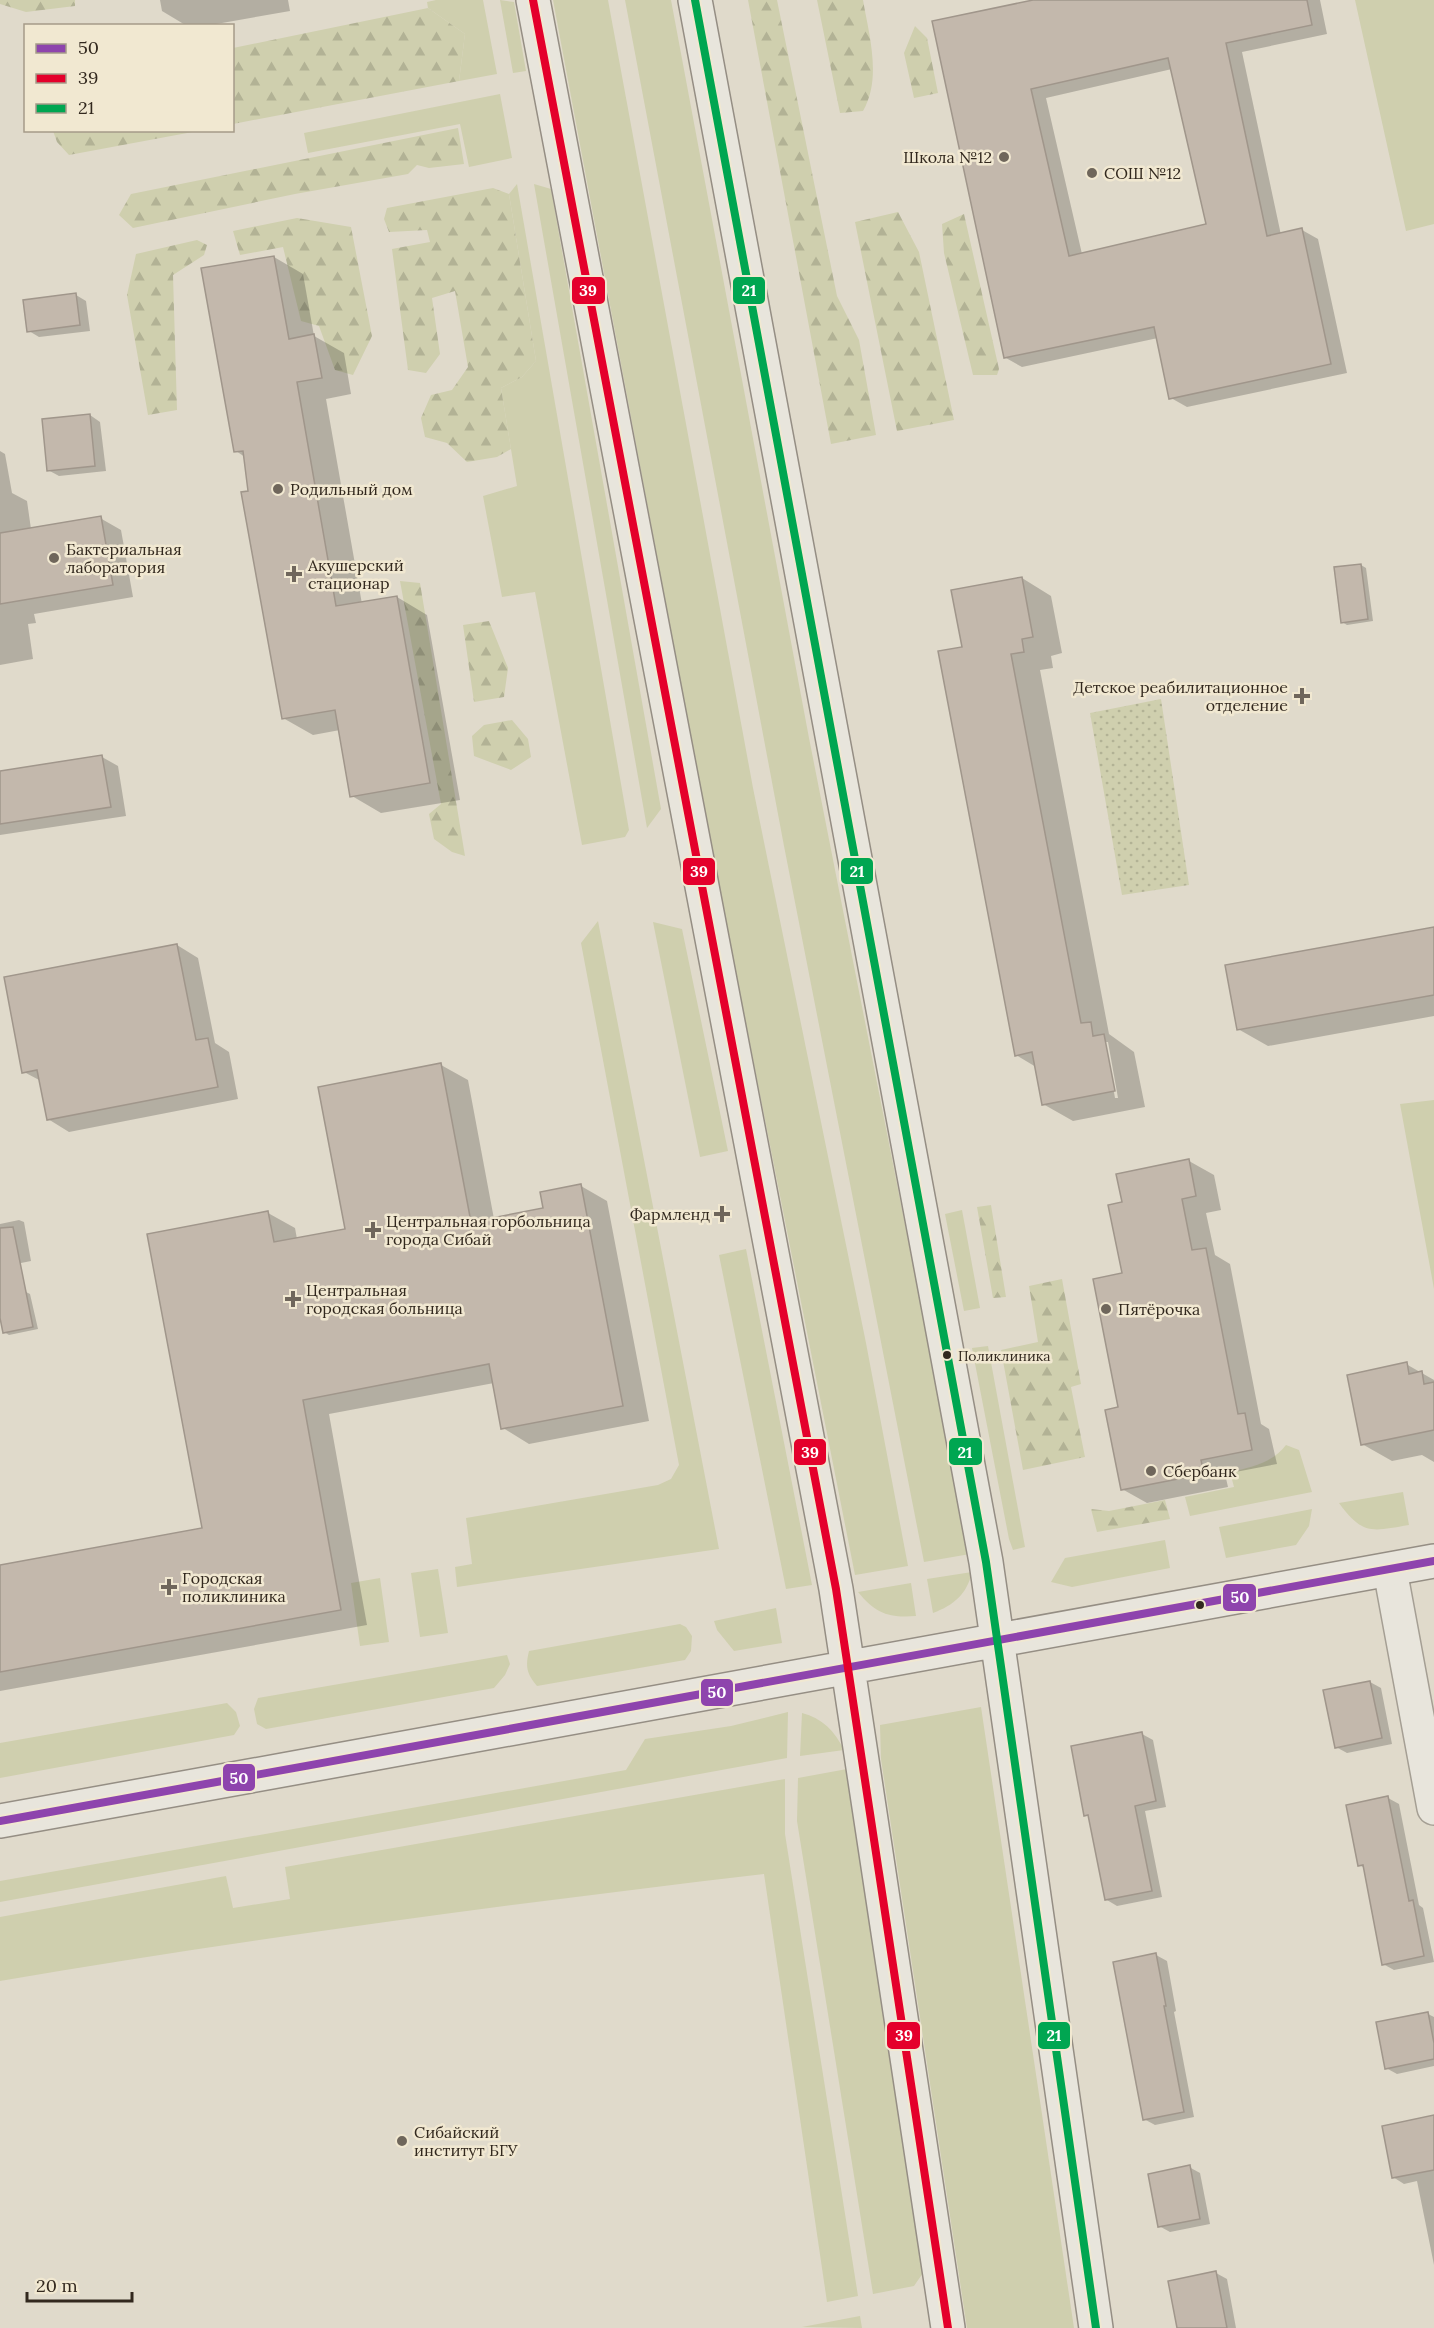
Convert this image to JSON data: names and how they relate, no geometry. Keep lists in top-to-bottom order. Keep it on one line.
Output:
{"places":{"other":["Школа №12","СОШ №12","Родильный дом","Бактериальная лаборатория","Пятёрочка","Поликлиника","Сбербанк","Сибайский институт БГУ"],"health":["Акушерский стационар","Детское реабилитационное отделение","Фармленд","Центральная горбольница города Сибай","Центральная городская больница","Городская поликлиника"]},"lines":["transit line 39","transit line 21","transit line 50"],"legend":["50","39","21"],"scale_bar":"20 m"}
